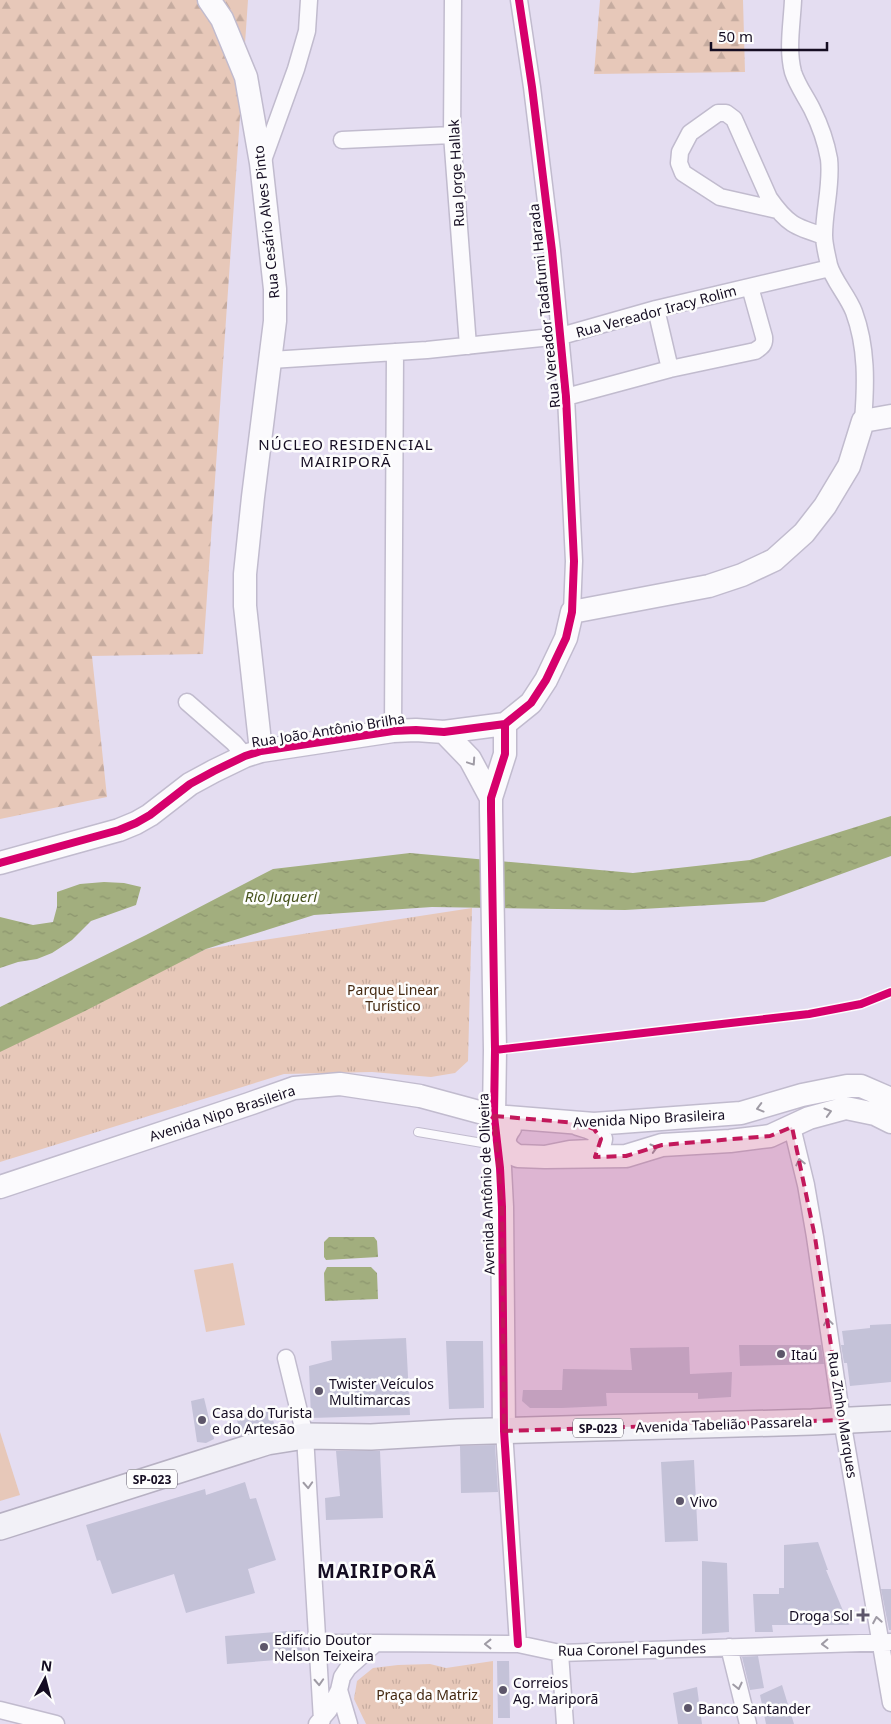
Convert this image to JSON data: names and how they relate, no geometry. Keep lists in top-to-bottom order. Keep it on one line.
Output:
{"streets":{"main road":["Avenida Tabelião Passarela","SP-023"],"street":["Rua Jorge Hallak","Rua Cesário Alves Pinto","Rua Vereador Tadafumi Harada","Rua Vereador Iracy Rolim","Rua João Antônio Brilha","Avenida Nipo Brasileira","Avenida Antônio de Oliveira","Rua Zinho Marques","Rua Coronel Fagundes"]},"crossings":[["Rua Jorge Hallak","Rua Vereador Iracy Rolim"],["Rua Cesário Alves Pinto","Rua Vereador Iracy Rolim"],["Rua Cesário Alves Pinto","Rua João Antônio Brilha"],["Rua Vereador Tadafumi Harada","Rua Vereador Iracy Rolim"],["Rua João Antônio Brilha","Avenida Antônio de Oliveira"],["Avenida Nipo Brasileira","Avenida Antônio de Oliveira"],["Avenida Antônio de Oliveira","Avenida Tabelião Passarela"],["Avenida Antônio de Oliveira","Rua Coronel Fagundes"],["Rua Zinho Marques","Avenida Tabelião Passarela"],["Rua Zinho Marques","Rua Coronel Fagundes"]],"one_way":["Rua Zinho Marques","Rua Coronel Fagundes"],"districts":["NÚCLEO RESIDENCIAL MAIRIPORÃ","MAIRIPORÃ"],"water":["Rio Juqueri"],"parks":["Parque Linear Turístico","Praça da Matriz"],"places":{"other":["Itaú","Twister Veículos Multimarcas","Casa do Turista e do Artesão","Vivo","Edifício Doutor Nelson Teixeira","Correios Ag. Mariporã","Banco Santander"],"health":["Droga Sol"]},"scale_bar":"50 m","north":"top"}
